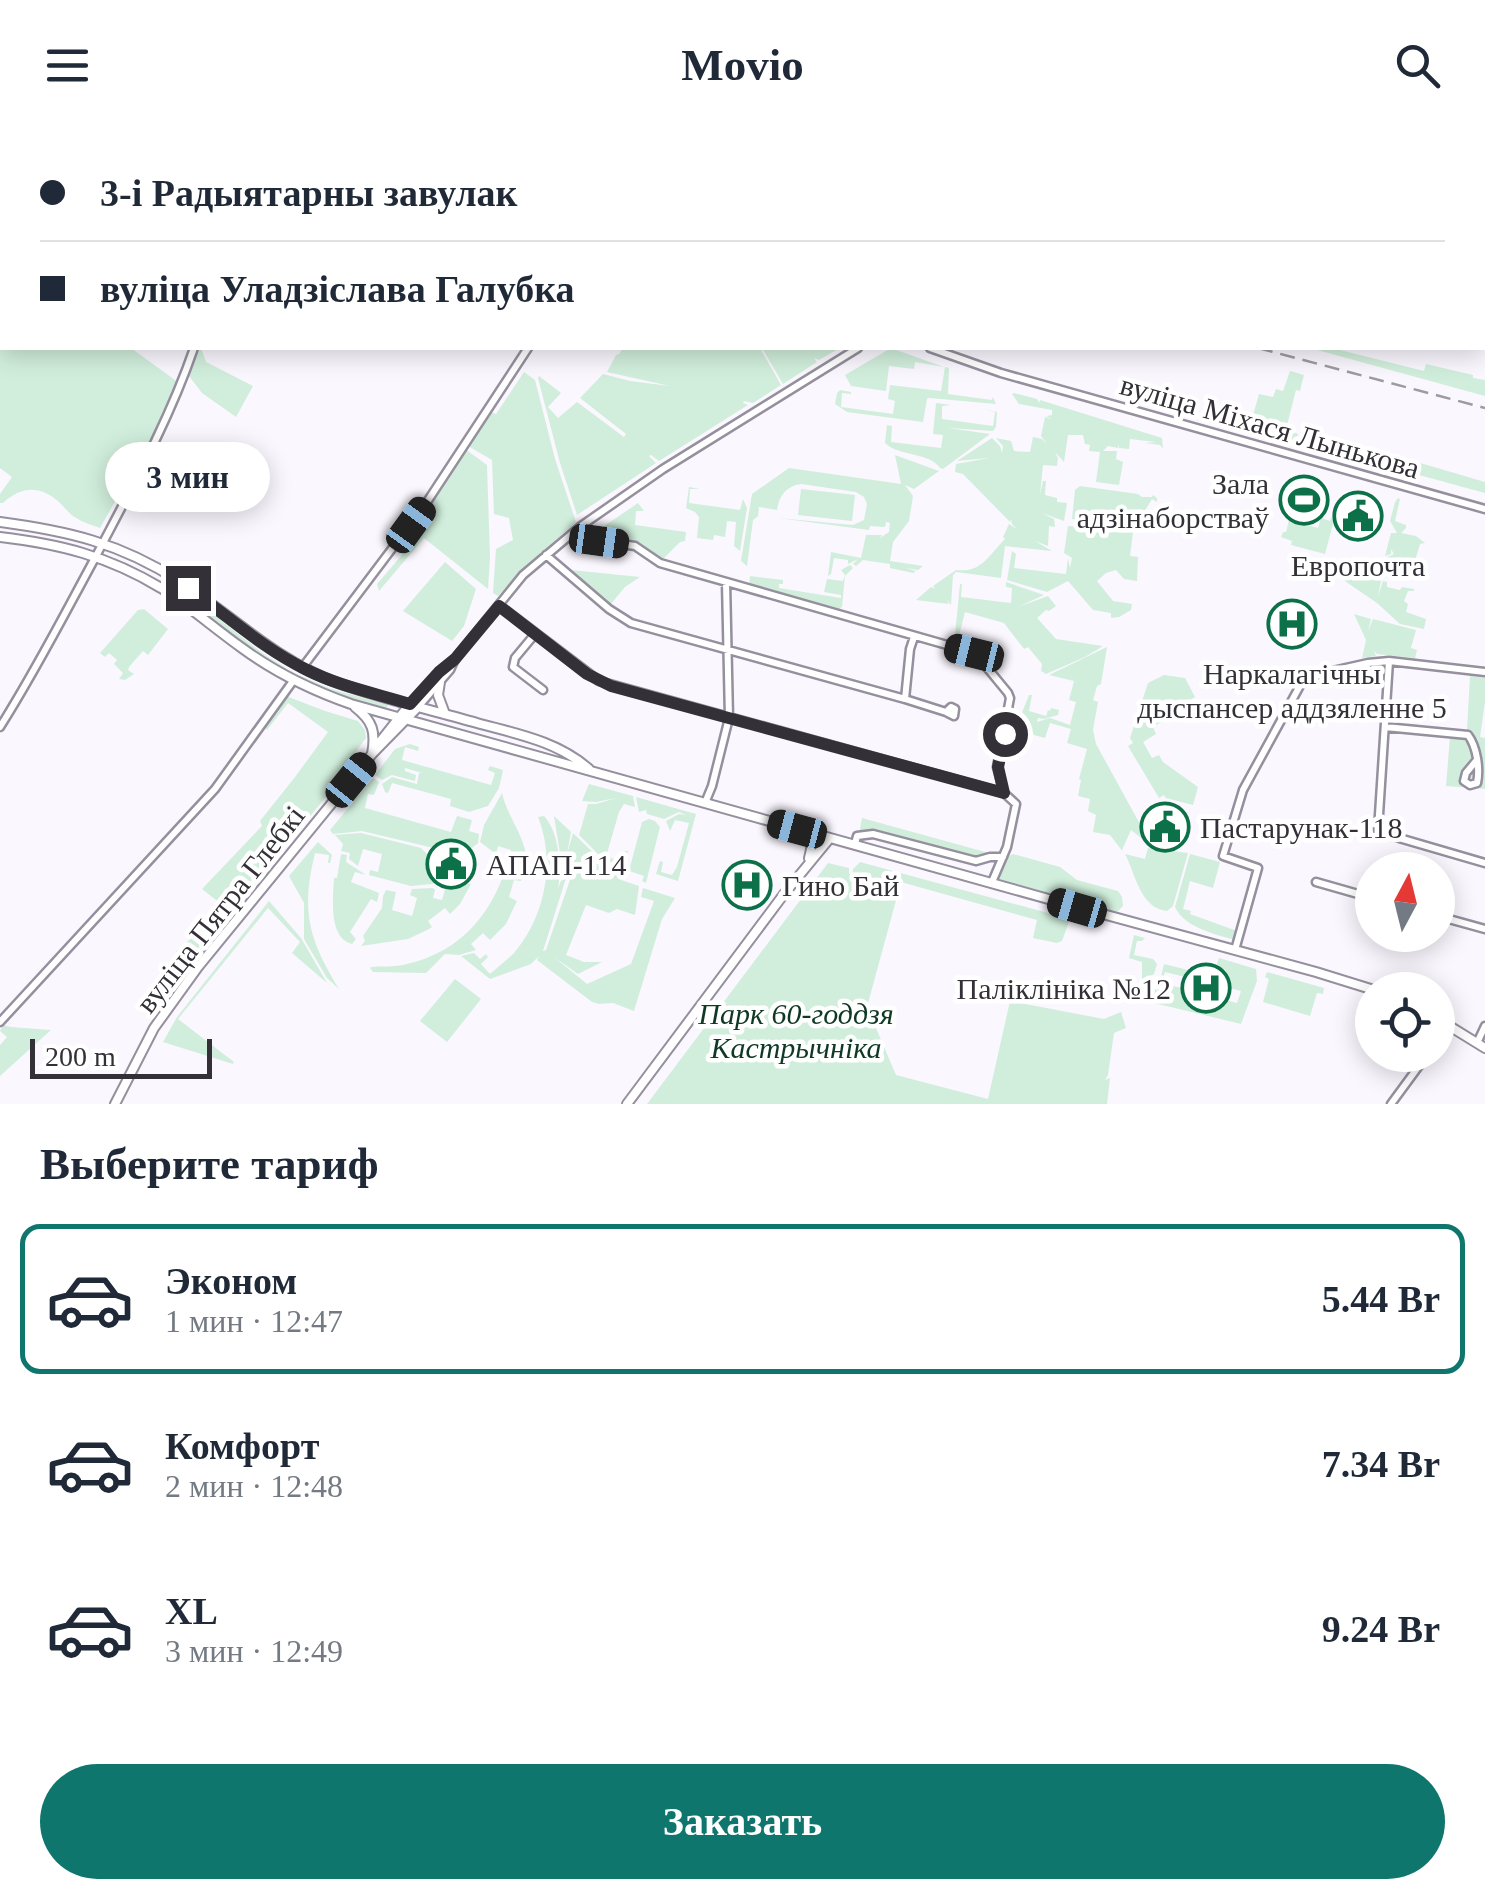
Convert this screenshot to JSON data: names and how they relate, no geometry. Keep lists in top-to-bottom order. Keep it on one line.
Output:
{"streets":{"main road":["вуліца Пятра Глебкі"],"street":["вуліца Міхася Лынькова"]},"parks":["Парк 60-годдзя Кастрычніка"],"places":{"sports":["Зала адзінаборстваў"],"public building":["Европочта","Пастарунак-118","АПАП-114"],"hospital":["Наркалагічны дыспансер аддзяленне 5","Гино Бай","Паліклініка №12"]},"scale_bar":"200 m","north":"top","page":{"header":"Movio","banner":["3-і Радыятарны завулак","вуліца Уладзіслава Галубка"],"bubble":"3 мин","scale":"200 m","heading":"Выберите тариф","list":[{"name":"Эконом","note":"1 мин · 12:47","value":"5.44 Br"},{"name":"Комфорт","note":"2 мин · 12:48","value":"7.34 Br"},{"name":"XL","note":"3 мин · 12:49","value":"9.24 Br"}],"buttons":"Заказать"}}
